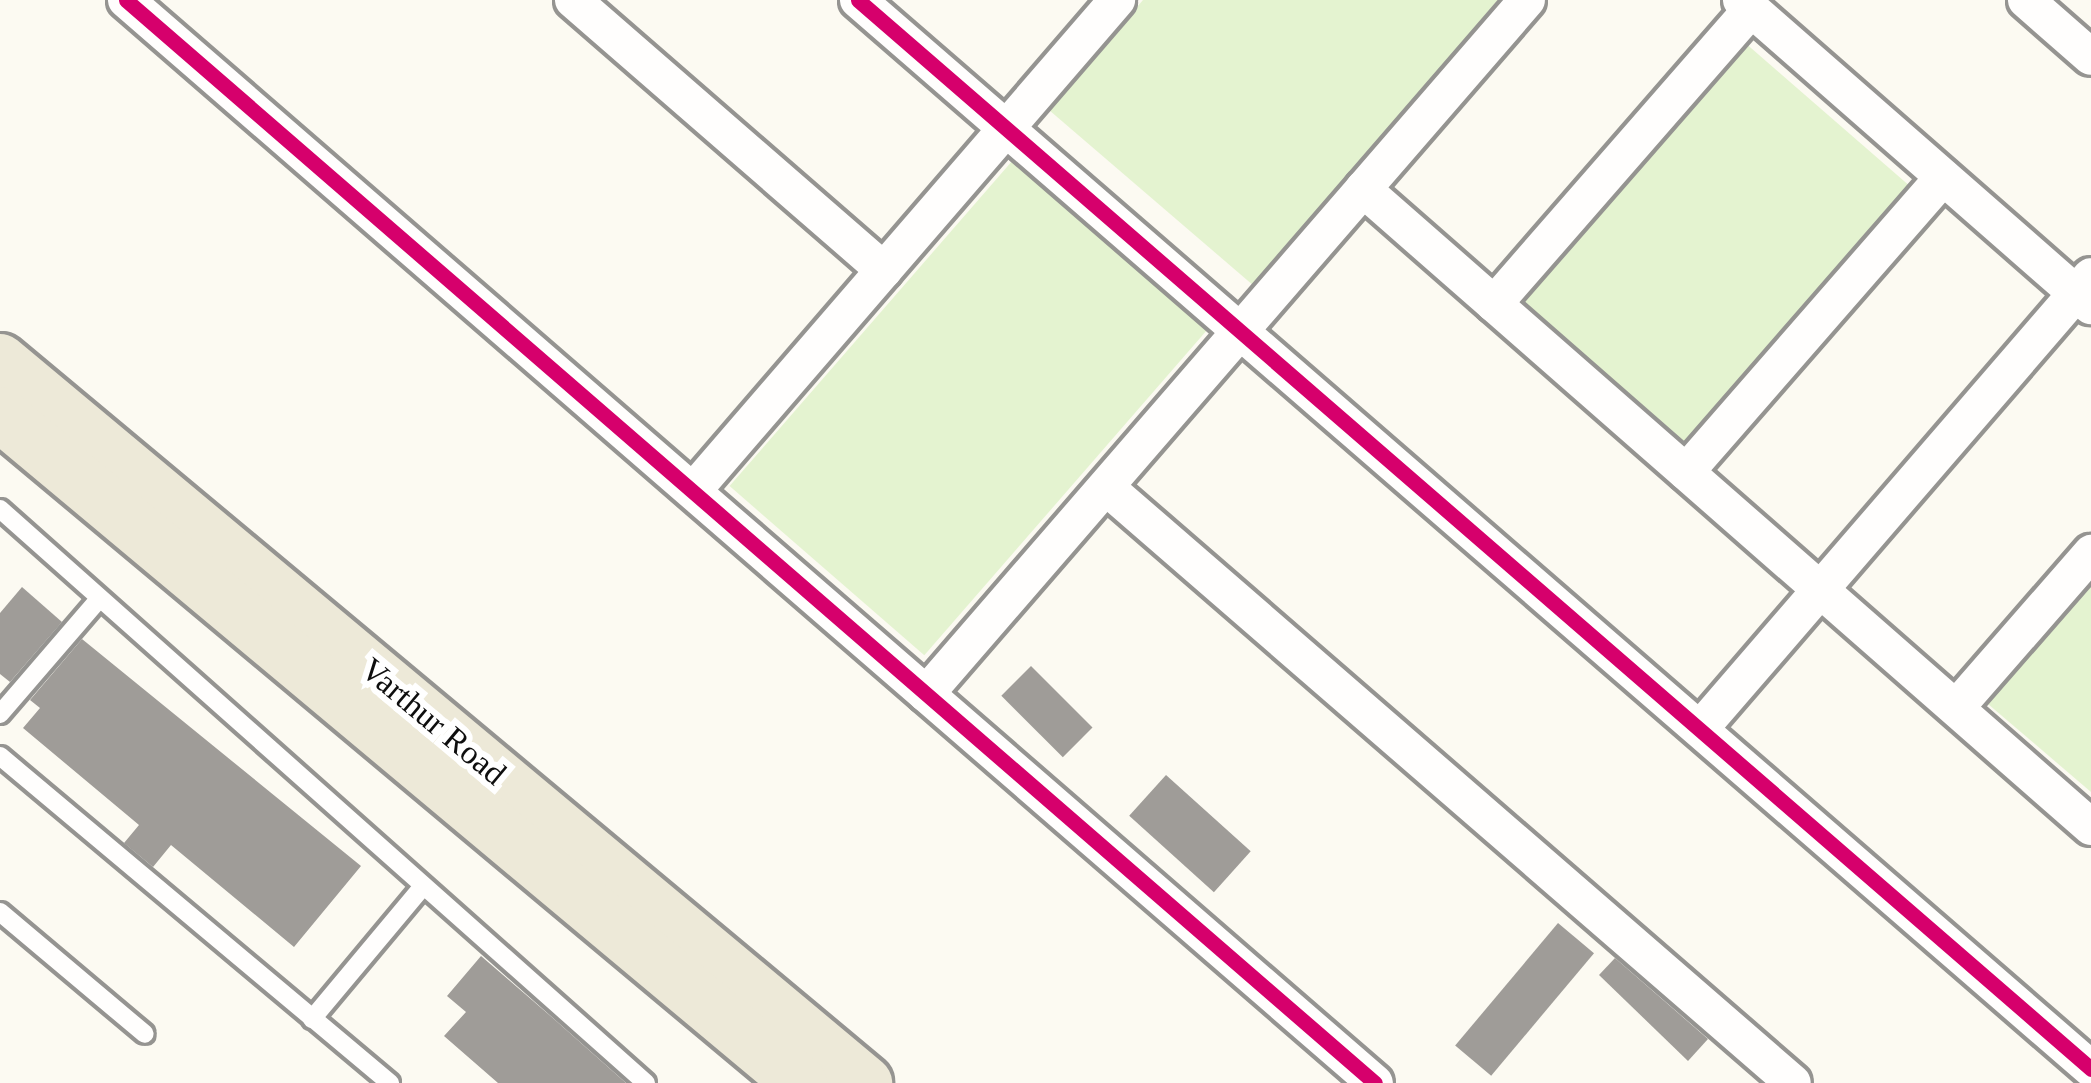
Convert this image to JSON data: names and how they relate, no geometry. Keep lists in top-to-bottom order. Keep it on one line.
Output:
{"streets":{"main road":["Varthur Road"]}}
